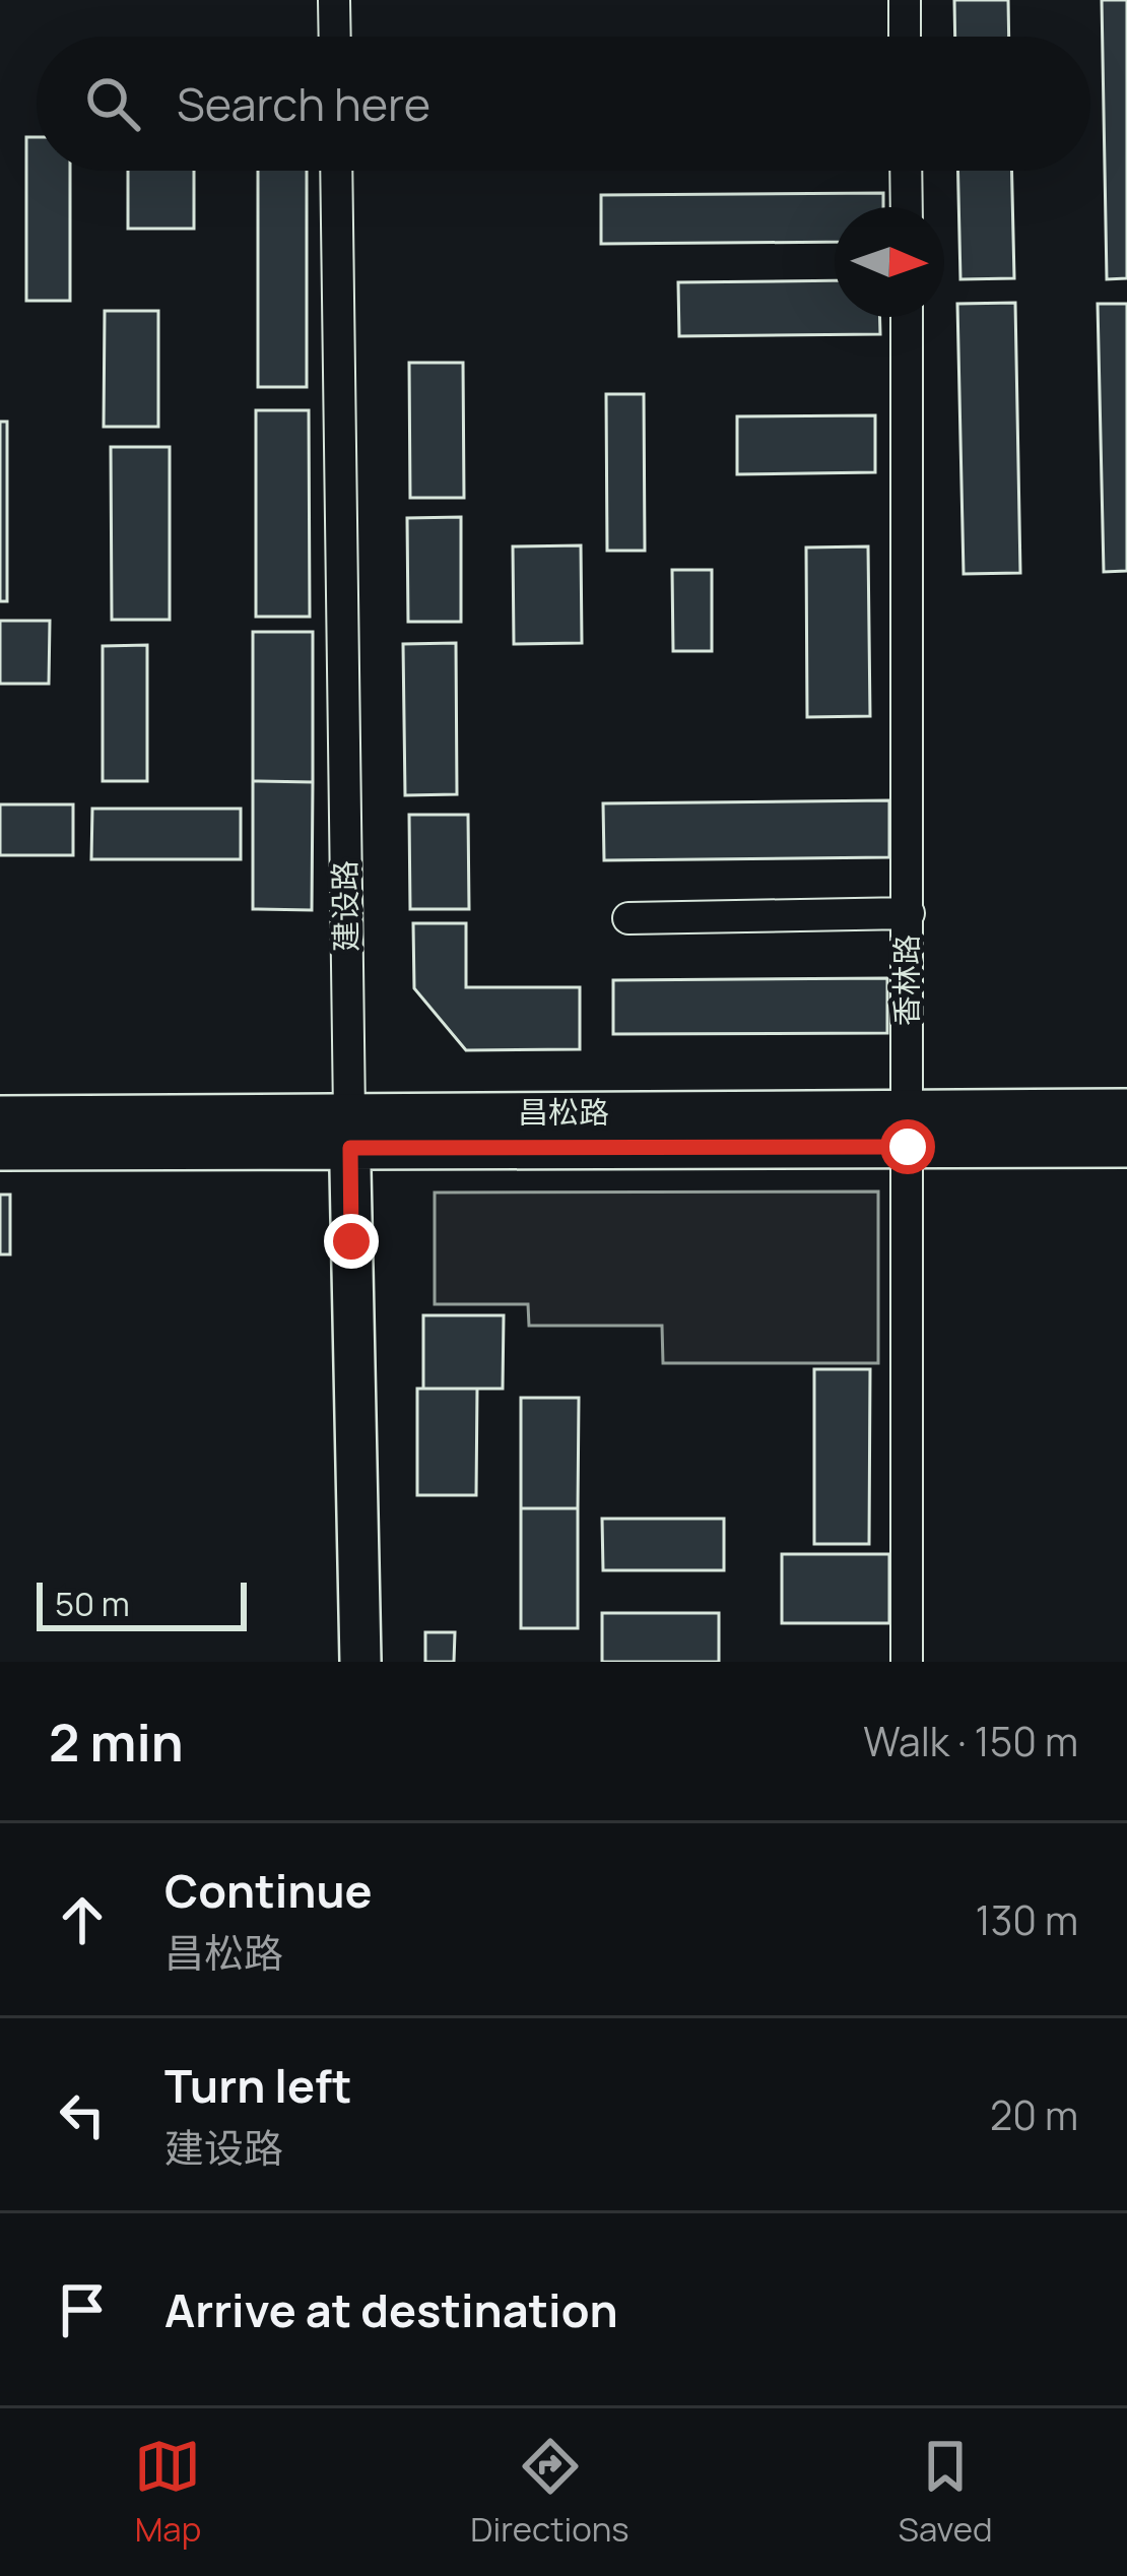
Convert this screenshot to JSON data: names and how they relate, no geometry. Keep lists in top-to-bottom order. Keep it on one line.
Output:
{"streets":{"main road":["建设路","昌松路"],"street":["香林路"]},"crossings":[["建设路","昌松路"],["香林路","昌松路"]],"scale_bar":"50 m","north":"right","page":{"search":"Search here","scale":"50 m","heading":["2 min","Walk · 150 m"],"list":[["Continue","昌松路","130 m"],["Turn left","建设路","20 m"],"Arrive at destination"],"nav":["Map","Directions","Saved"]}}
